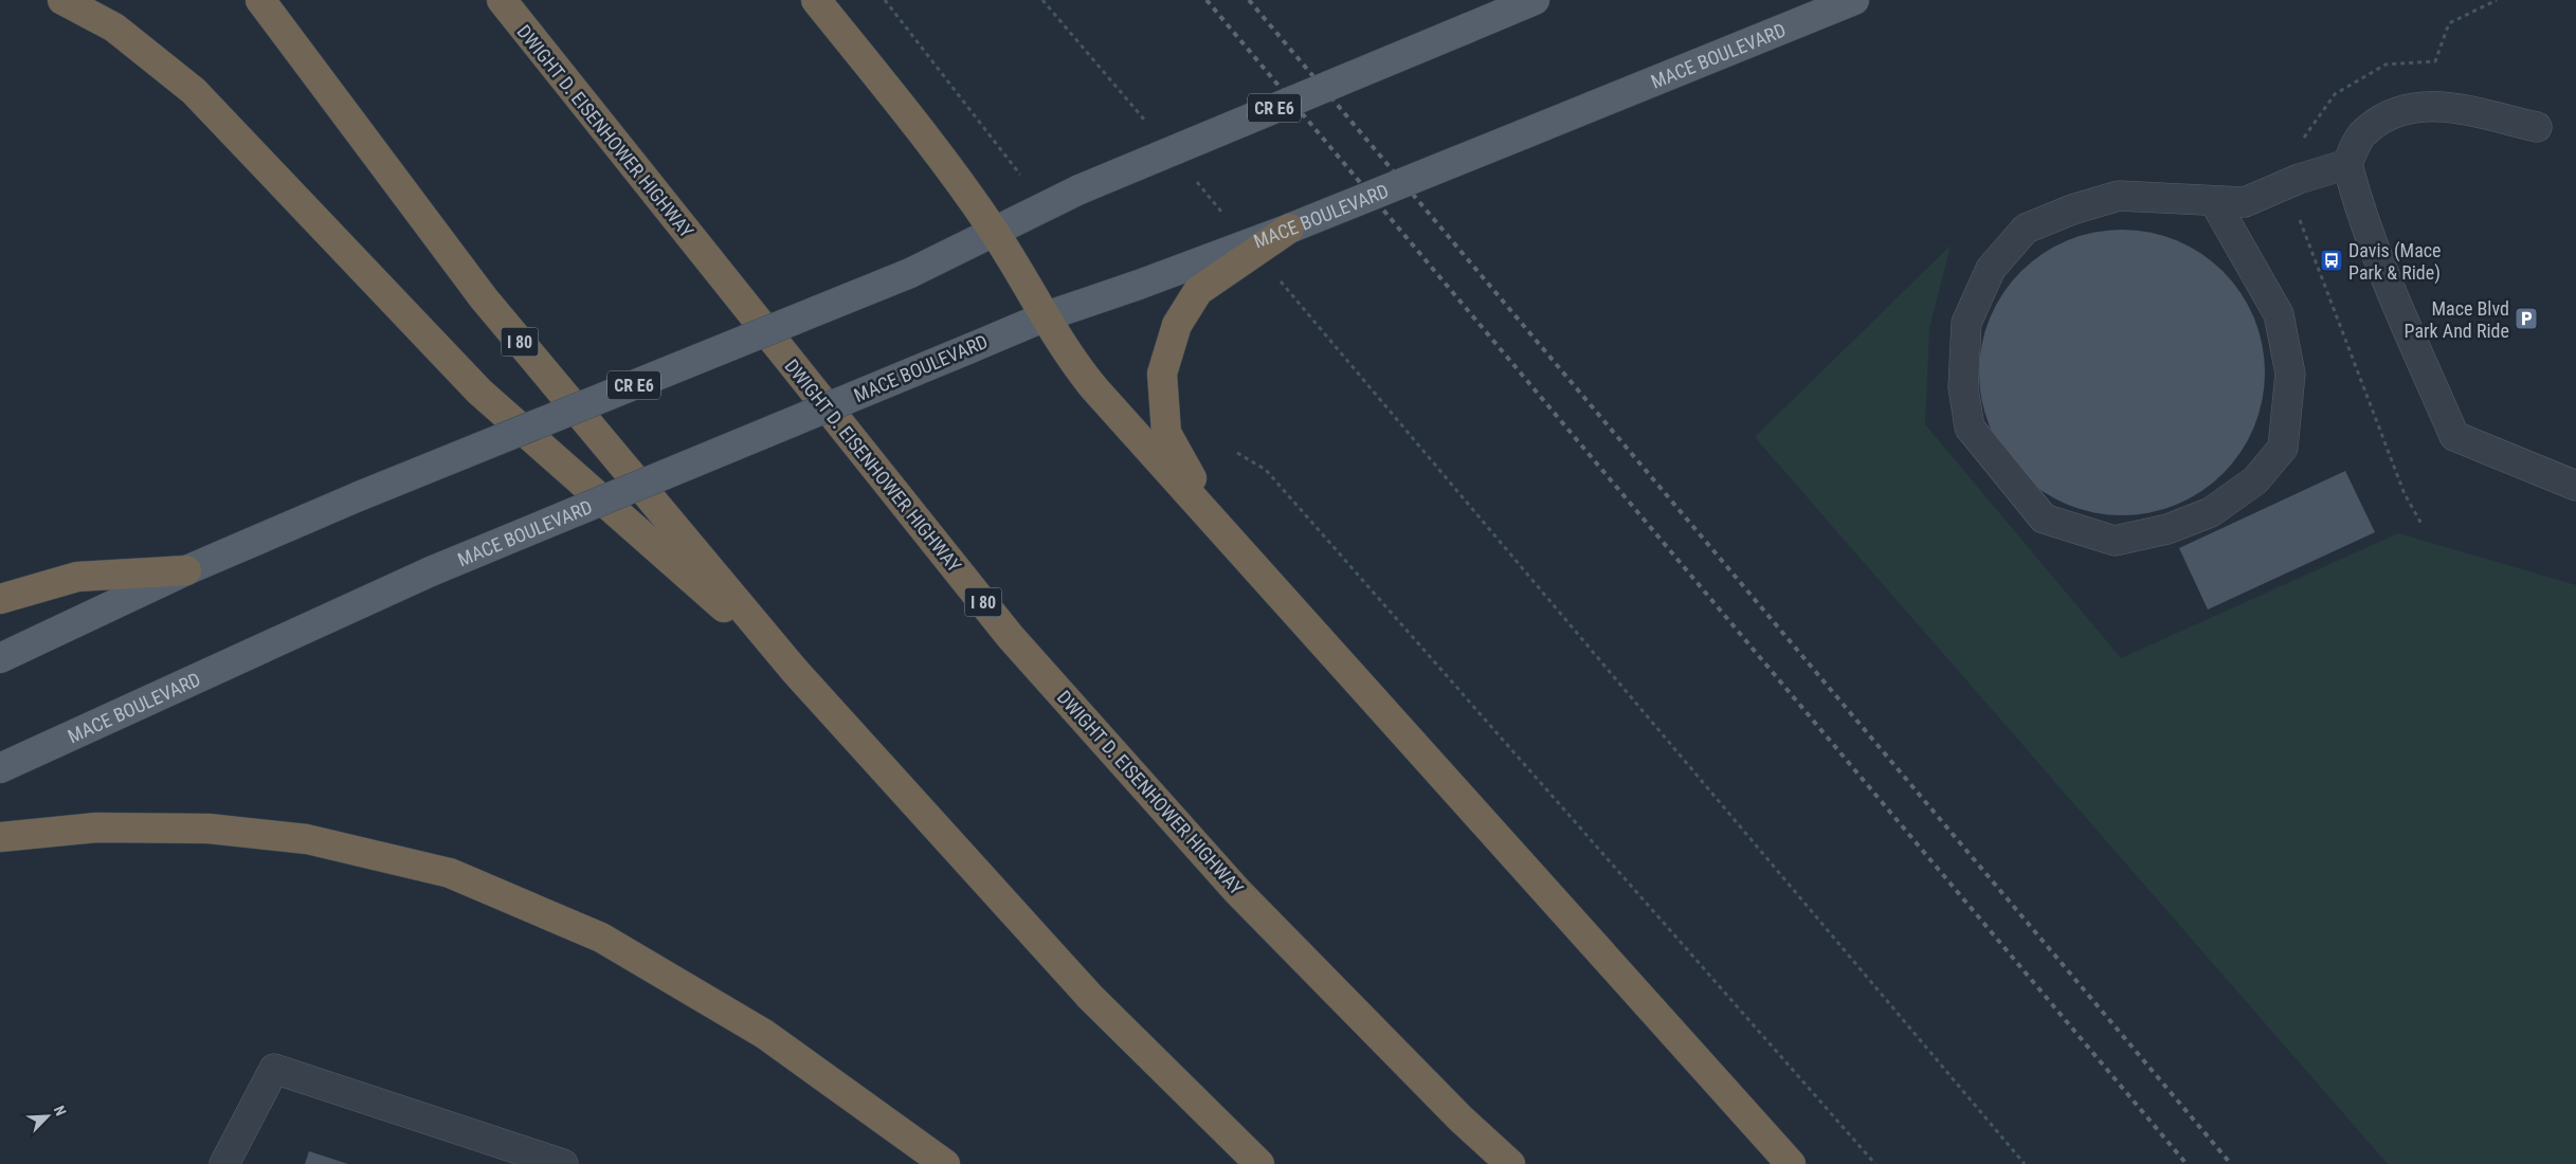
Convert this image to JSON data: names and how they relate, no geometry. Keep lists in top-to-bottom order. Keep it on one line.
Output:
{"streets":{"highway":["DWIGHT D. EISENHOWER HIGHWAY","I 80"],"main road":["MACE BOULEVARD","CR E6"]},"places":{"bus stop":["Davis (Mace Park & Ride)"],"parking":["Mace Blvd Park And Ride"]},"north":"top right"}
